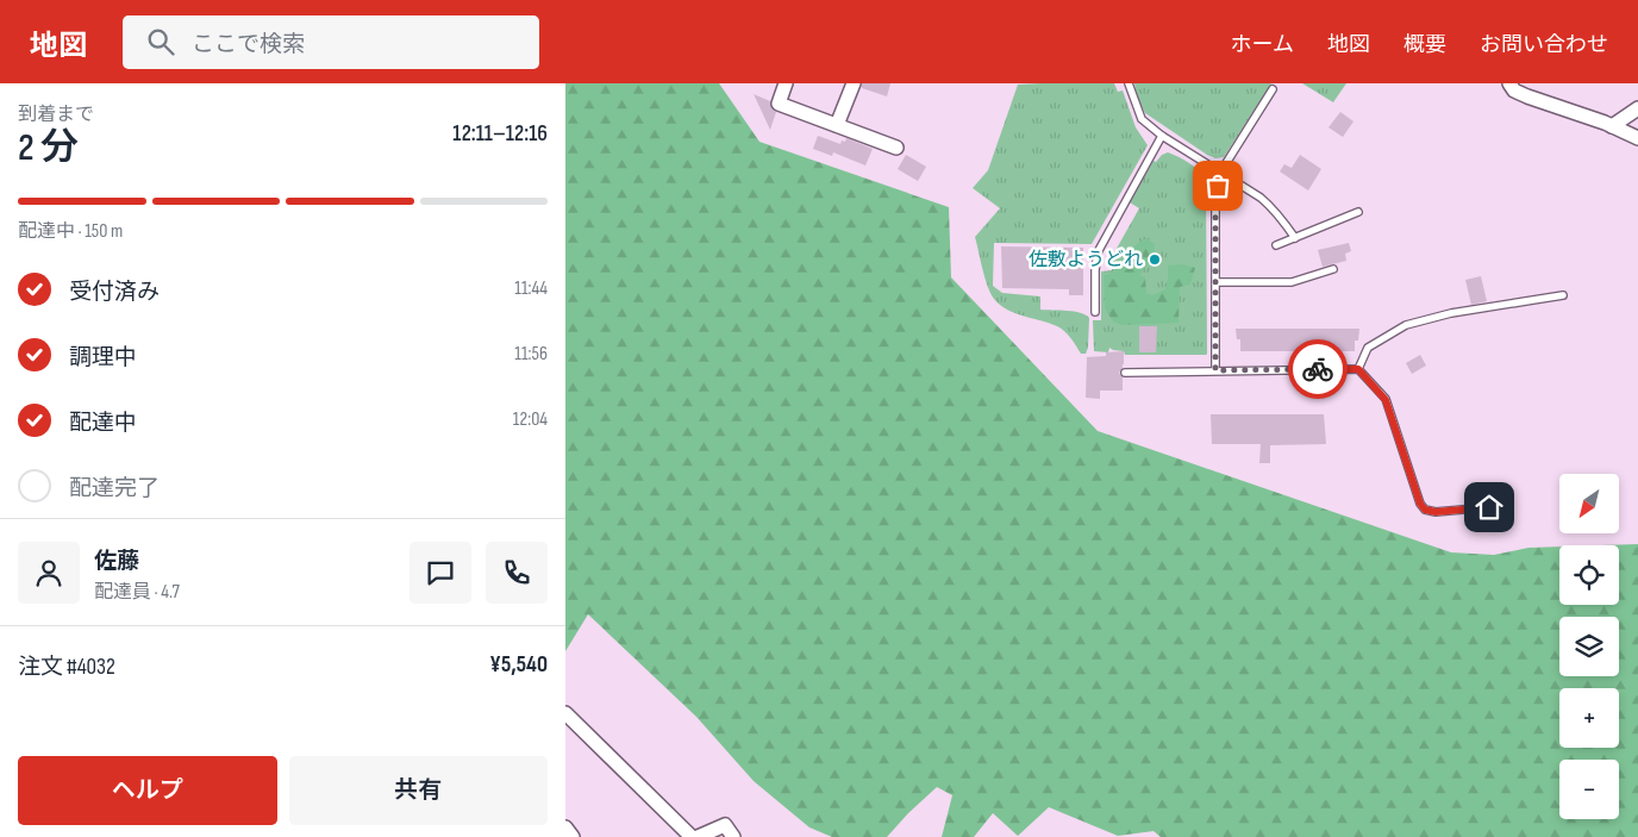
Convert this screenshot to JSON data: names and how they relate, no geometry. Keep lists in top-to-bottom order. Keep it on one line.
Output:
{"places":["佐敷ようどれ"],"north":"bottom left","page":{"header":"地図","search":"ここで検索","nav":["ホーム","地図","概要","お問い合わせ"],"heading":["2 分","到着まで","12:11–12:16"],"panel":["佐藤","配達員 · 4.7","注文 #4032","¥5,540"],"bar":"配達中 · 150 m","list":[["受付済み","11:44"],["調理中","11:56"],["配達中","12:04"],"配達完了"],"map_buttons":["+","−"],"buttons":["ヘルプ","共有"]}}
